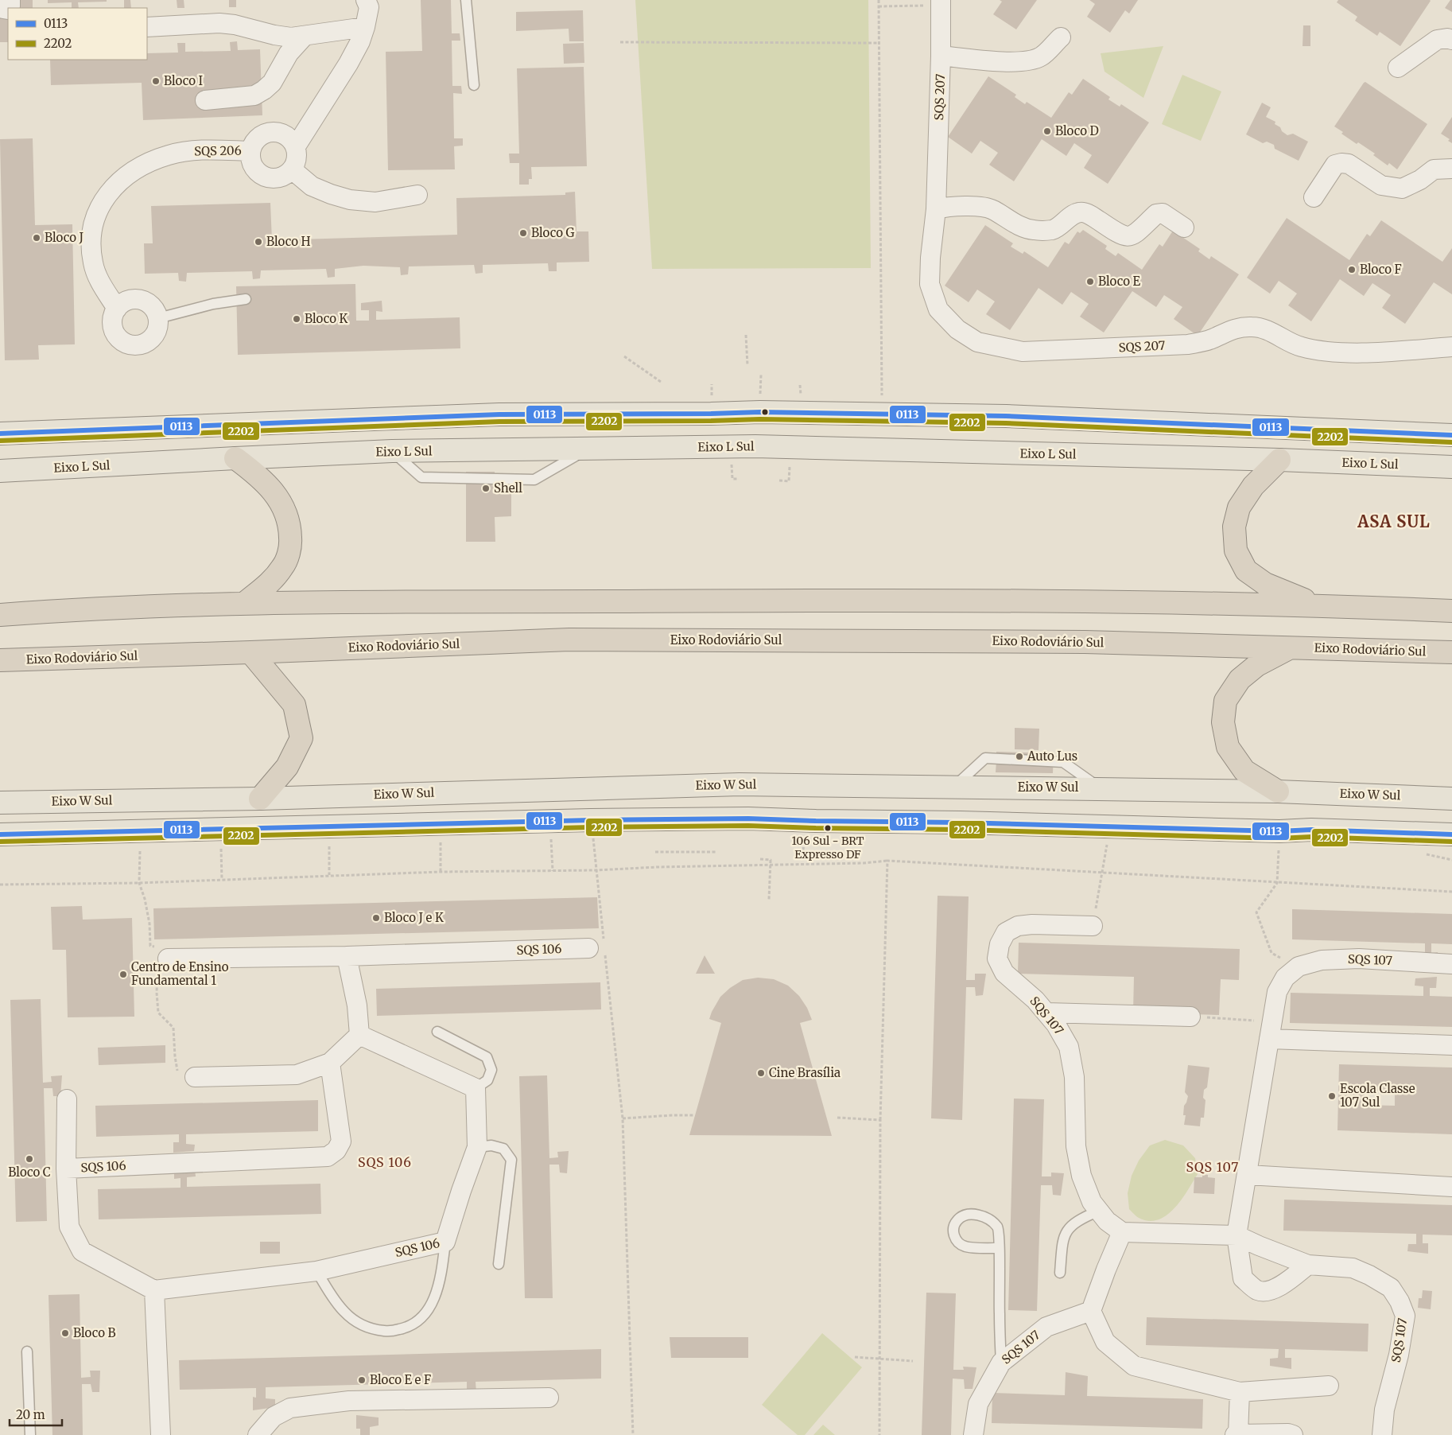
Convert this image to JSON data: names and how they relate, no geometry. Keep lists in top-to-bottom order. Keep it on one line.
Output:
{"streets":{"highway":["Eixo Rodoviário Sul"],"main road":["Eixo L Sul","Eixo W Sul"],"street":["SQS 207","SQS 206","SQS 106","SQS 107"]},"districts":["ASA SUL","SQS 106","SQS 107"],"places":["Bloco I","Bloco D","Bloco G","Bloco J","Bloco H","Bloco F","Bloco E","Bloco K","Shell","Auto Lus","106 Sul - BRT Expresso DF","Bloco J e K","Centro de Ensino Fundamental 1","Cine Brasília","Escola Classe 107 Sul","Bloco C","Bloco B","Bloco E e F"],"lines":["transit line 0113","transit line 2202"],"legend":["0113","2202"],"scale_bar":"20 m"}
